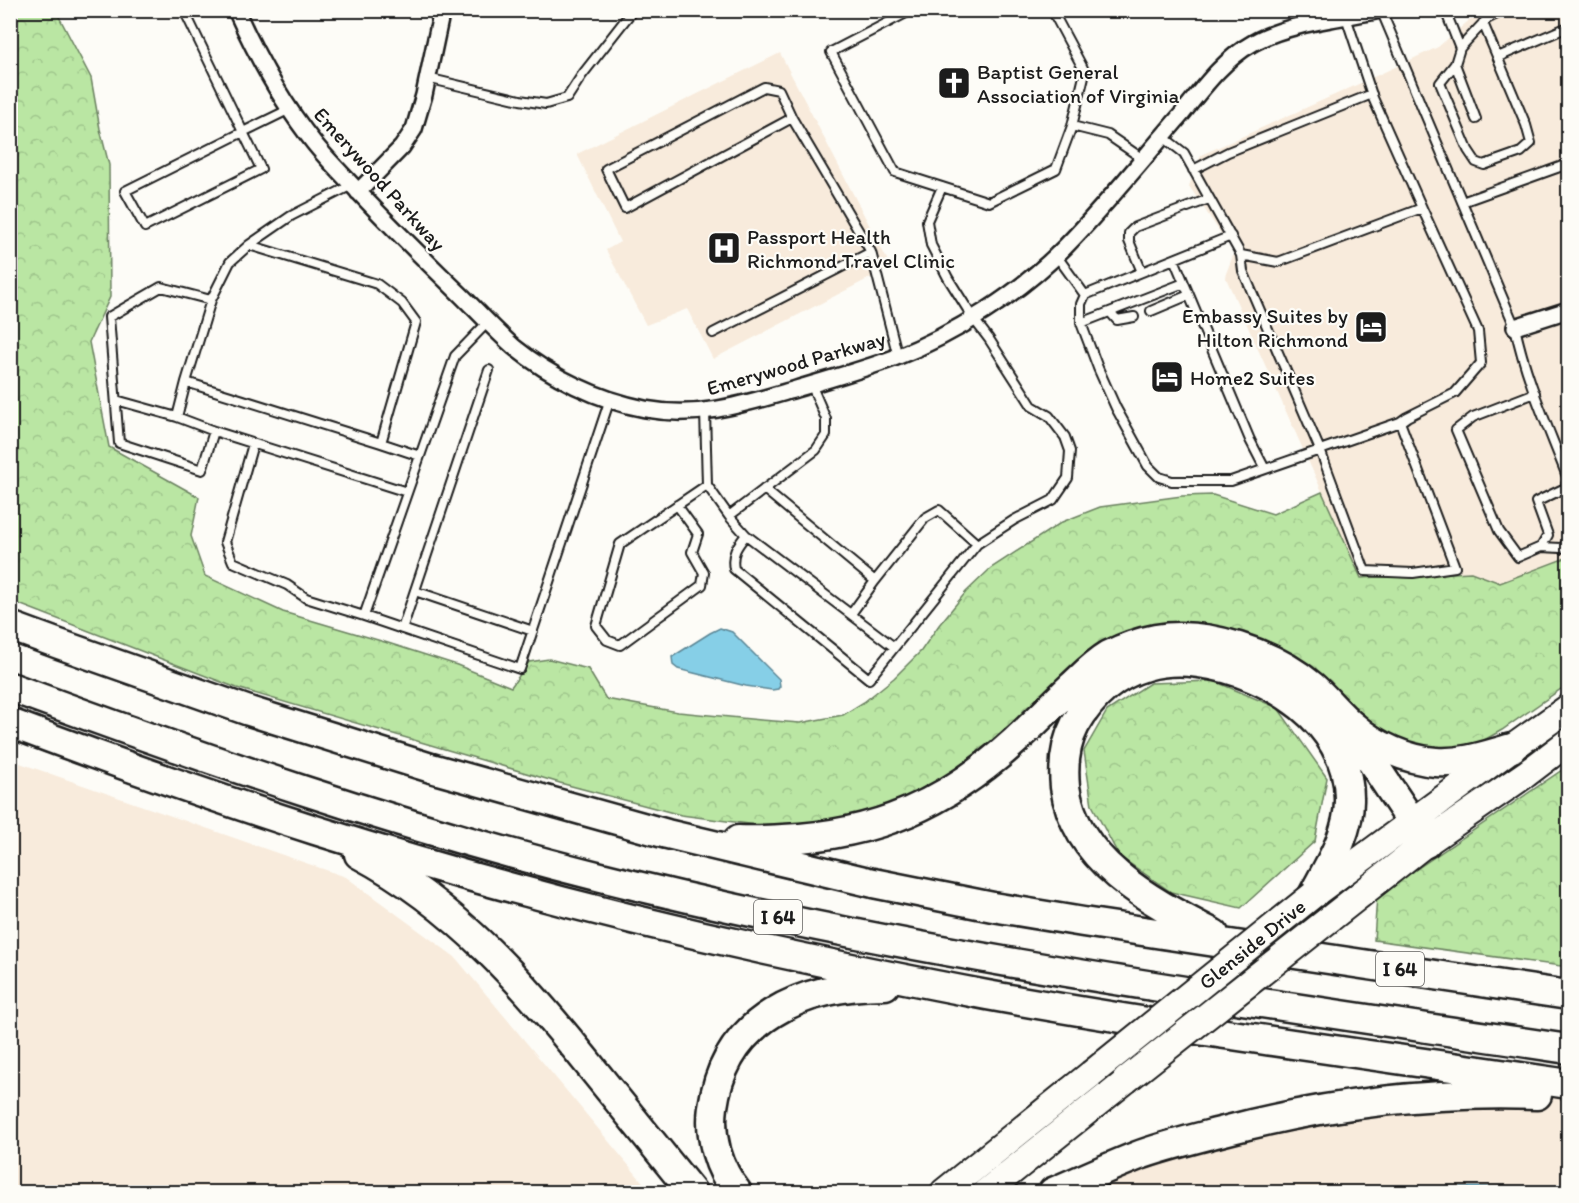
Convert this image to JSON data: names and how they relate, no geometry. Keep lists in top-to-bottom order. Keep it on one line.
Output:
{"streets":{"highway":["I 64"],"main road":["Glenside Drive"],"street":["Emerywood Parkway"]},"places":{"church":["Baptist General Association of Virginia"],"hospital":["Passport Health Richmond Travel Clinic"],"hotel":["Embassy Suites by Hilton Richmond","Home2 Suites"]}}
